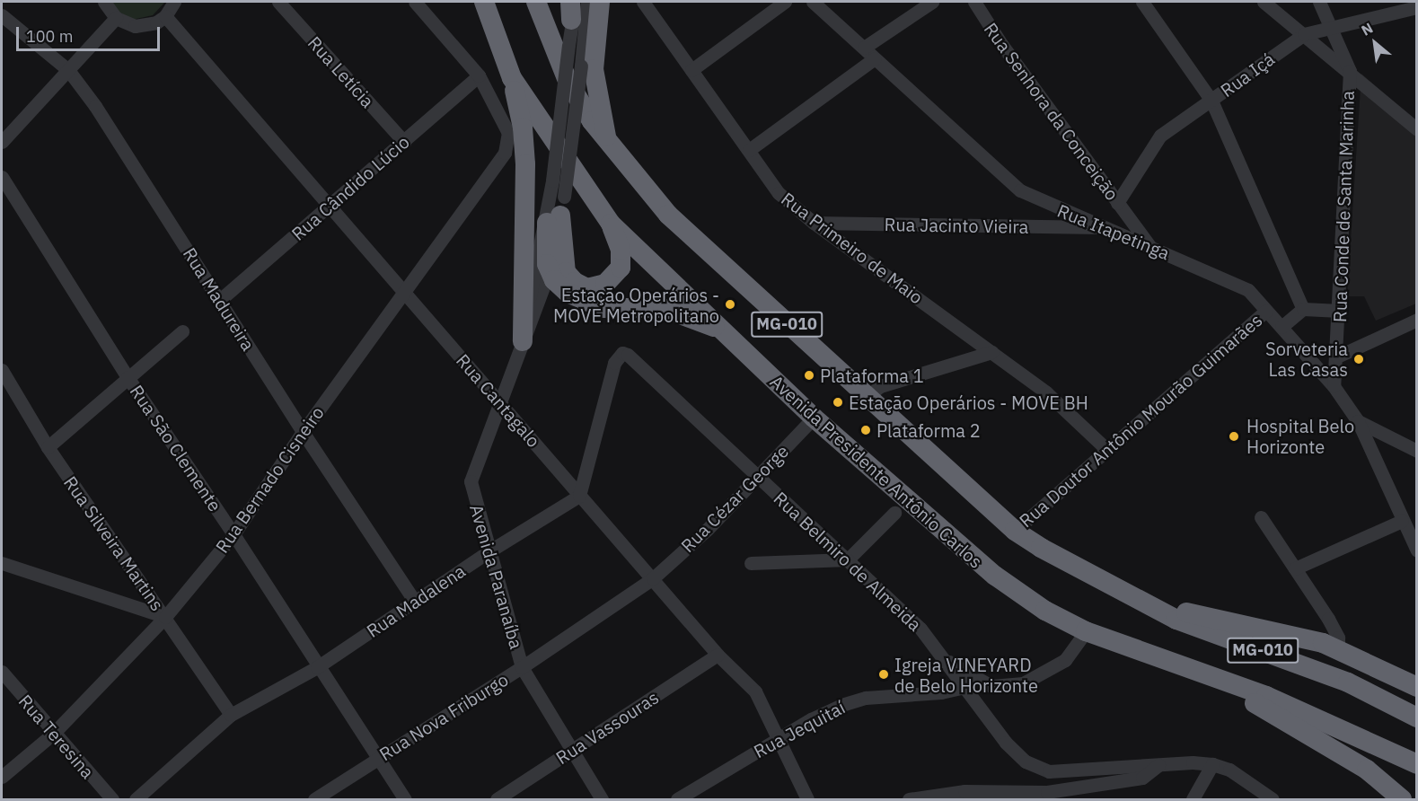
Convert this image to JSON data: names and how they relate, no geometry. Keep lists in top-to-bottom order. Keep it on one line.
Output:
{"streets":{"highway":["MG-010","Avenida Presidente Antônio Carlos"],"street":["Rua Letícia","Rua Içá","Rua Senhora da Conceição","Rua Cândido Lúcio","Rua Conde de Santa Marinha","Rua Jacinto Vieira","Rua Itapetinga","Rua Primeiro de Maio","Rua Madureira","Rua Cantagalo","Rua Doutor Antônio Mourão Guimarães","Rua São Clemente","Rua Bernado Cisneiro","Rua Cézar George","Rua Silveira Martins","Rua Belmiro de Almeida","Avenida Paranaíba","Rua Madalena","Rua Nova Friburgo","Rua Vassouras","Rua Jequitaí","Rua Teresina"]},"crossings":[["Rua Letícia","Rua Cândido Lúcio"],["Rua Içá","Rua Senhora da Conceição"],["Rua Içá","Rua Conde de Santa Marinha"],["Rua Senhora da Conceição","Rua Itapetinga"],["Rua Cândido Lúcio","Rua Madureira"],["Rua Cândido Lúcio","Rua Cantagalo"],["Rua Cândido Lúcio","Rua Bernado Cisneiro"],["Rua Conde de Santa Marinha","Rua Itapetinga"],["Rua Jacinto Vieira","Rua Itapetinga"],["Rua Jacinto Vieira","Rua Primeiro de Maio"],["Rua Itapetinga","Rua Doutor Antônio Mourão Guimarães"],["Rua Primeiro de Maio","Rua Doutor Antônio Mourão Guimarães"],["Rua Madureira","Rua Bernado Cisneiro"],["Rua Madureira","Rua Madalena"],["MG-010","Rua Doutor Antônio Mourão Guimarães"],["Rua Cantagalo","Rua Bernado Cisneiro"],["Rua Cantagalo","Rua Cézar George"],["Rua Cantagalo","Rua Belmiro de Almeida"],["Rua Cantagalo","Avenida Paranaíba"],["Rua Cantagalo","Rua Madalena"],["Rua Cantagalo","Rua Nova Friburgo"],["Rua Cantagalo","Rua Vassouras"],["Rua Cantagalo","Rua Jequitaí"],["Rua São Clemente","Rua Bernado Cisneiro"],["Rua São Clemente","Rua Madalena"],["Rua São Clemente","Rua Nova Friburgo"],["Avenida Presidente Antônio Carlos","Rua Cézar George"],["Rua Bernado Cisneiro","Rua Silveira Martins"],["Rua Bernado Cisneiro","Rua Teresina"],["Rua Cézar George","Rua Belmiro de Almeida"],["Rua Cézar George","Rua Nova Friburgo"],["Rua Silveira Martins","Rua Madalena"],["Rua Belmiro de Almeida","Rua Madalena"],["Rua Belmiro de Almeida","Rua Jequitaí"],["Avenida Paranaíba","Rua Madalena"],["Avenida Paranaíba","Rua Nova Friburgo"],["Avenida Paranaíba","Rua Vassouras"]],"places":["Estação Operários - MOVE Metropolitano","Sorveteria Las Casas","Plataforma 1","Estação Operários - MOVE BH","Plataforma 2","Hospital Belo Horizonte","Igreja VINEYARD de Belo Horizonte"],"scale_bar":"100 m","north":"top left"}
